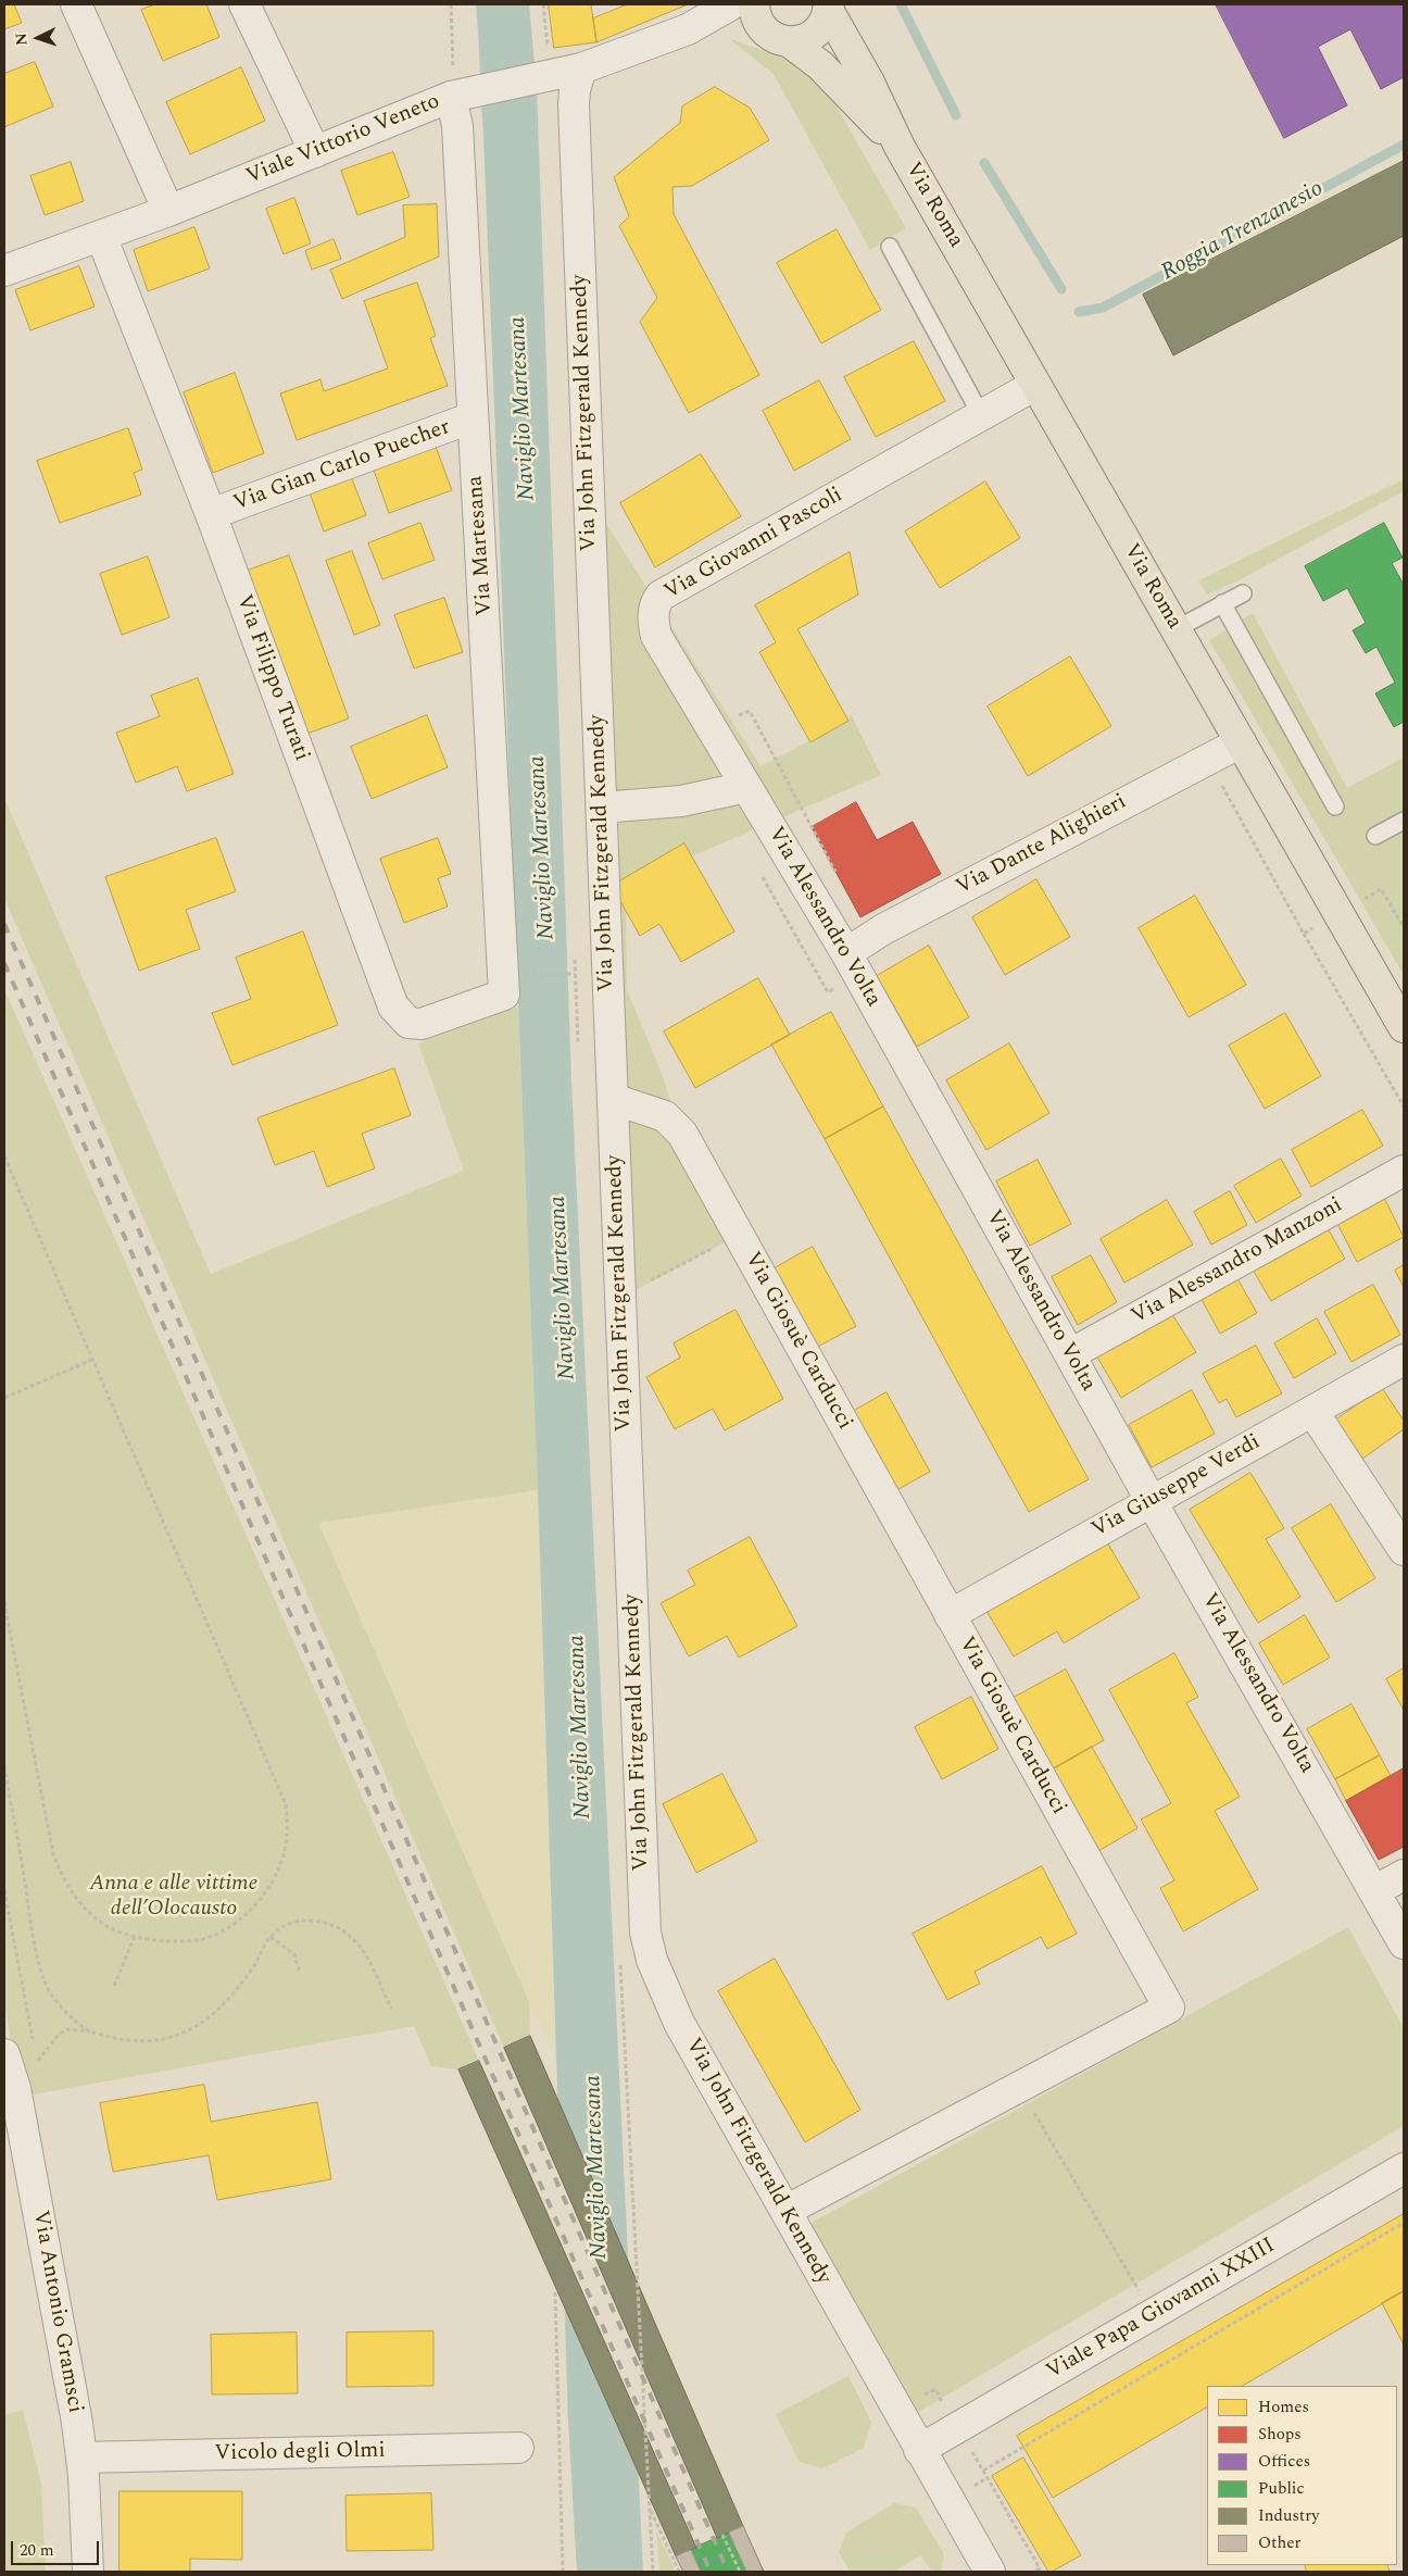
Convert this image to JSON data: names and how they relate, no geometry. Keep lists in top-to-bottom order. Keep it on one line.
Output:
{"streets":{"main road":["Via Roma"],"street":["Viale Vittorio Veneto","Via John Fitzgerald Kennedy","Via Gian Carlo Puecher","Via Giovanni Pascoli","Via Martesana","Via Filippo Turati","Via Dante Alighieri","Via Alessandro Volta","Via Alessandro Manzoni","Via Giosuè Carducci","Via Giuseppe Verdi","Viale Papa Giovanni XXIII","Via Antonio Gramsci","Vicolo degli Olmi"]},"crossings":[["Viale Vittorio Veneto","Via Roma"],["Viale Vittorio Veneto","Via John Fitzgerald Kennedy"],["Viale Vittorio Veneto","Via Martesana"],["Viale Vittorio Veneto","Via Filippo Turati"],["Via Roma","Via Giovanni Pascoli"],["Via Roma","Via Dante Alighieri"],["Via John Fitzgerald Kennedy","Via Giosuè Carducci"],["Via John Fitzgerald Kennedy","Viale Papa Giovanni XXIII"],["Via Gian Carlo Puecher","Via Martesana"],["Via Gian Carlo Puecher","Via Filippo Turati"],["Via Giovanni Pascoli","Via Alessandro Volta"],["Via Martesana","Via Filippo Turati"],["Via Dante Alighieri","Via Alessandro Volta"],["Via Alessandro Volta","Via Alessandro Manzoni"],["Via Alessandro Volta","Via Giuseppe Verdi"],["Via Giosuè Carducci","Via Giuseppe Verdi"],["Via Antonio Gramsci","Vicolo degli Olmi"]],"water":["Roggia Trenzanesio","Naviglio Martesana"],"parks":["Anna e alle vittime dell’Olocausto"],"legend":["Homes","Shops","Offices","Public","Industry","Other"],"scale_bar":"20 m","north":"left"}
